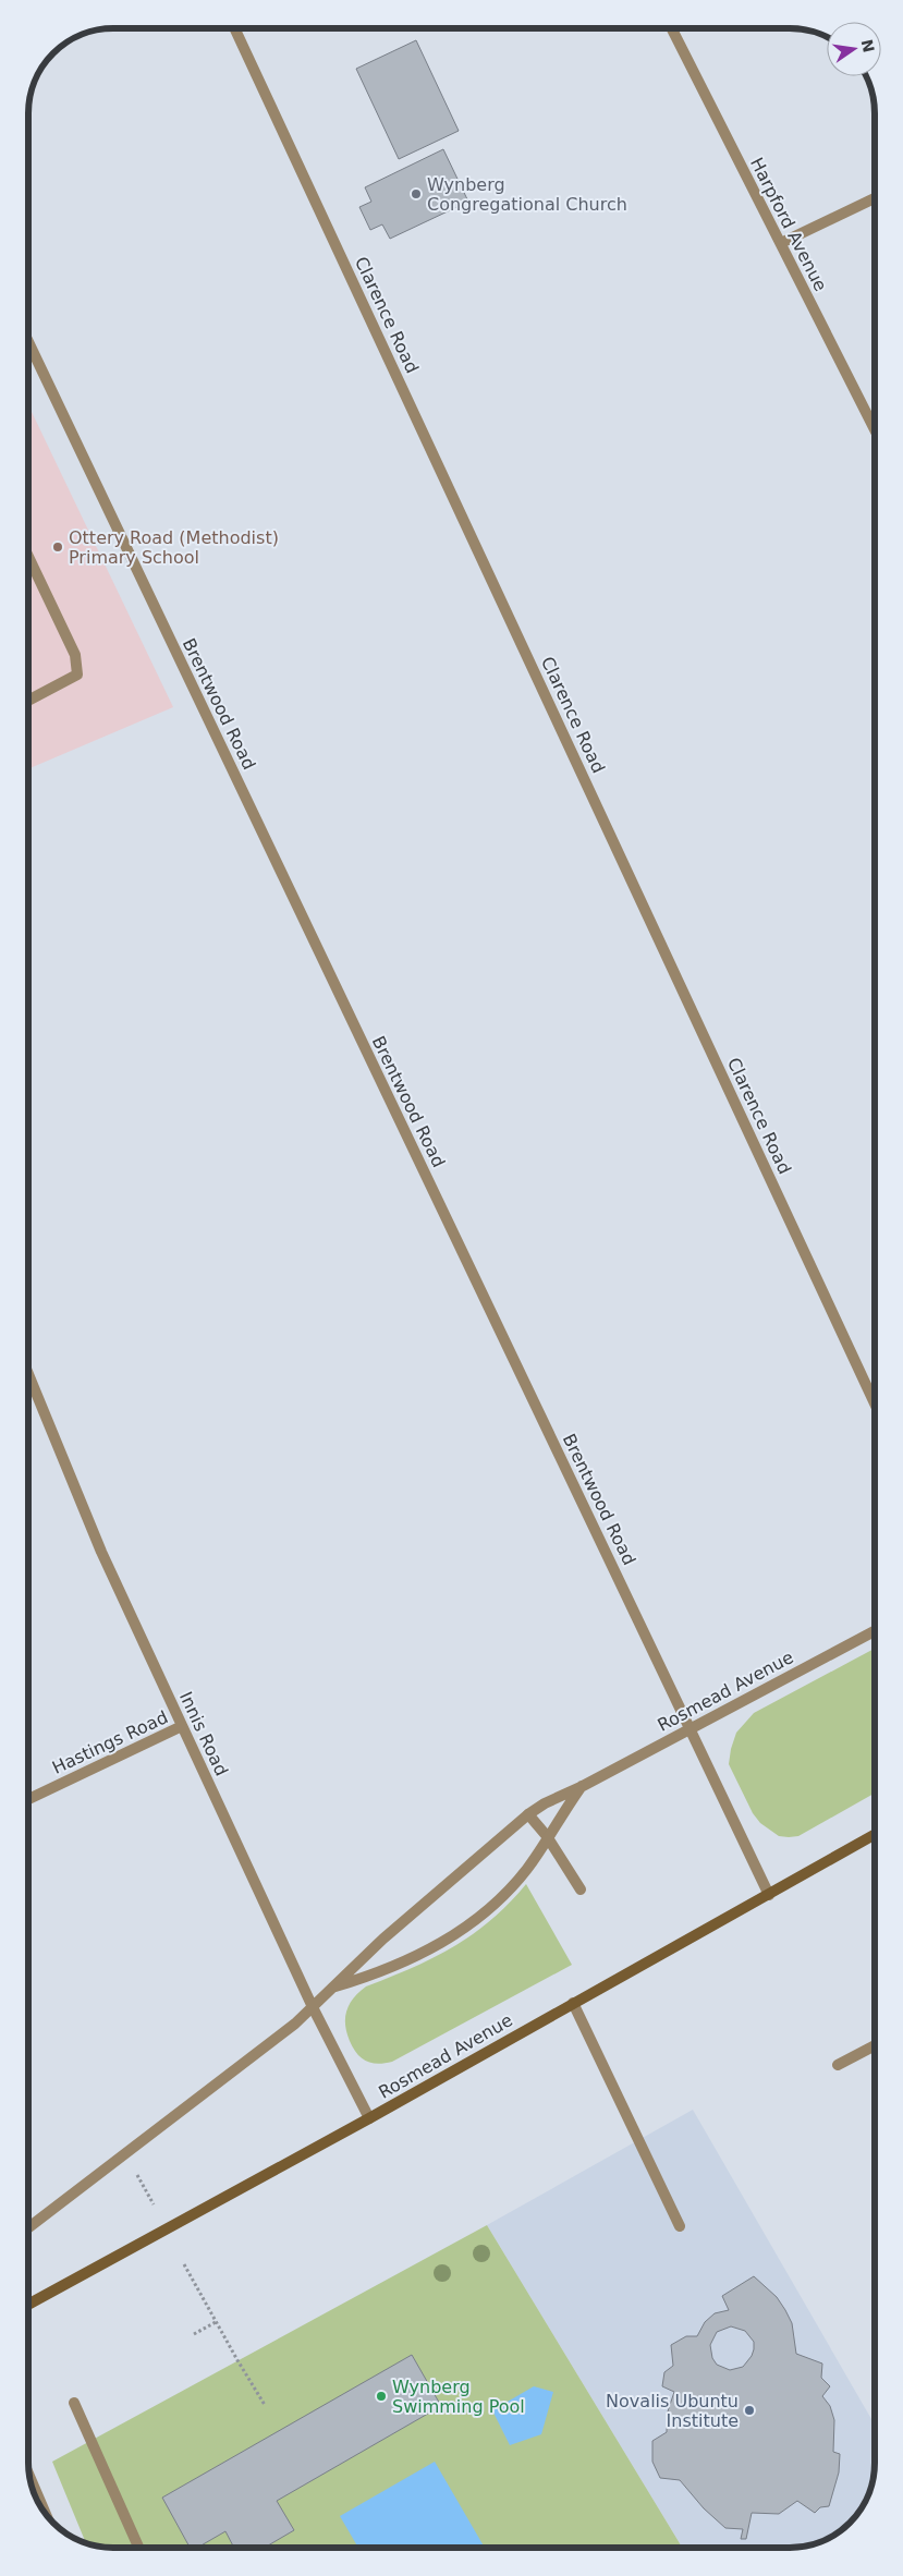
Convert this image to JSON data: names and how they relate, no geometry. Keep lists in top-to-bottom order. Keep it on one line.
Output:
{"streets":{"main road":["Rosmead Avenue"],"street":["Harpford Avenue","Clarence Road","Brentwood Road","Innis Road","Hastings Road"]},"crossings":[["Brentwood Road","Rosmead Avenue"],["Rosmead Avenue","Innis Road"],["Innis Road","Hastings Road"]],"places":["Wynberg Congregational Church","Ottery Road (Methodist) Primary School","Wynberg Swimming Pool","Novalis Ubuntu Institute"],"north":"right"}
